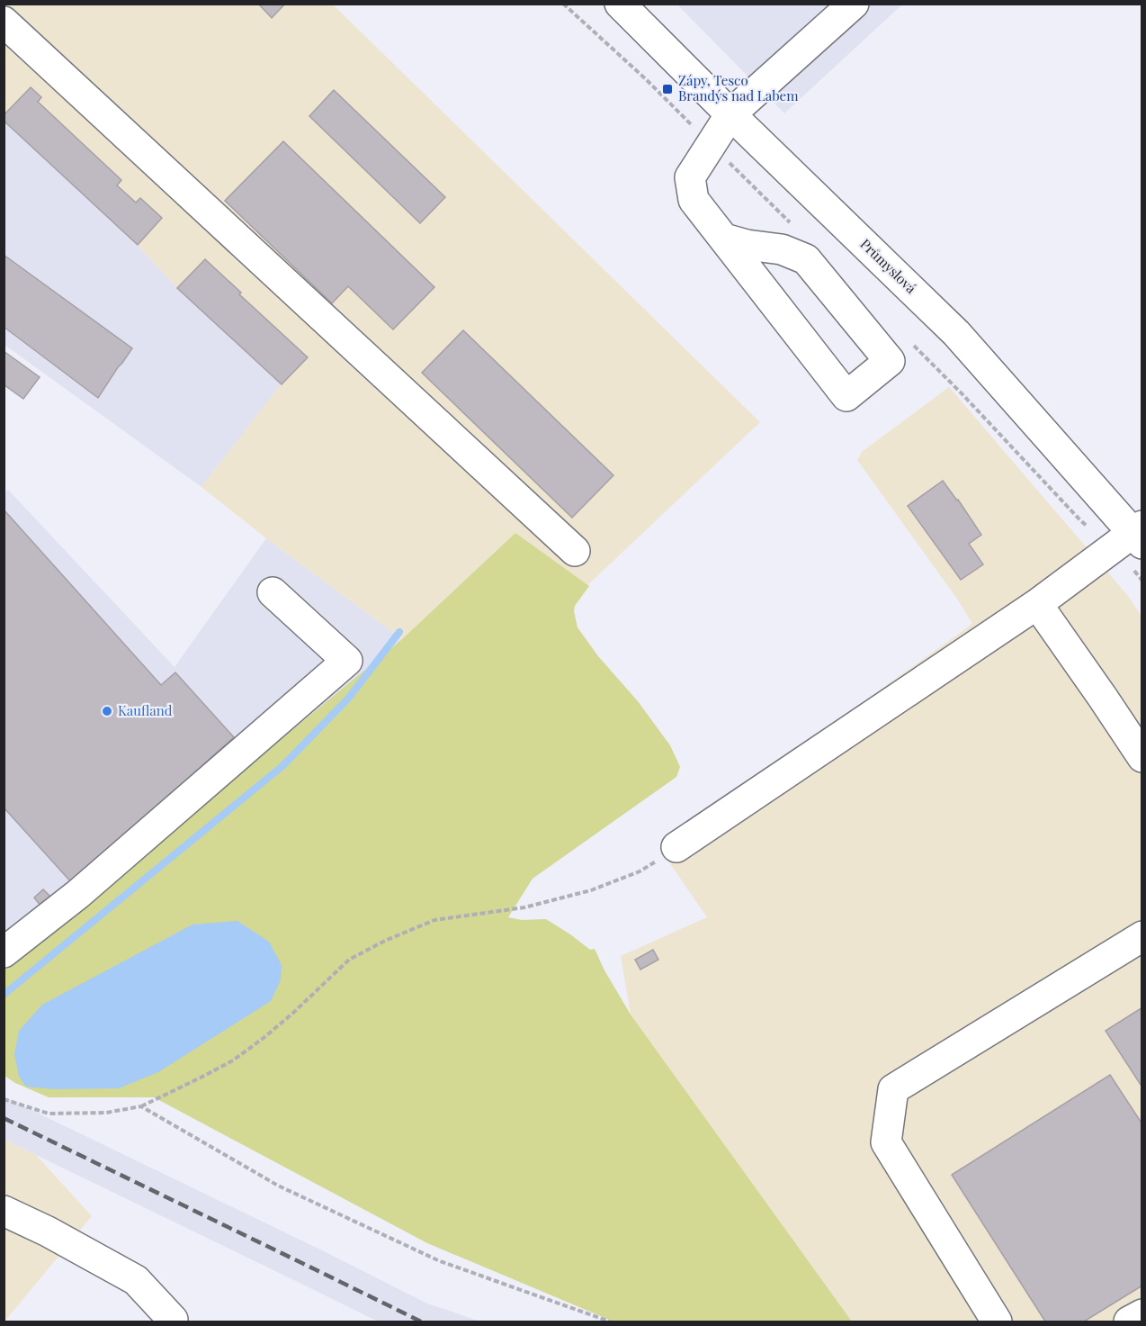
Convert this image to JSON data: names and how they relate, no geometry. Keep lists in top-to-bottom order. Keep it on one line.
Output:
{"streets":{"main road":["Průmyslová"]},"places":{"transit":["Zápy, Tesco Brandýs nad Labem"],"other":["Kaufland"]}}
